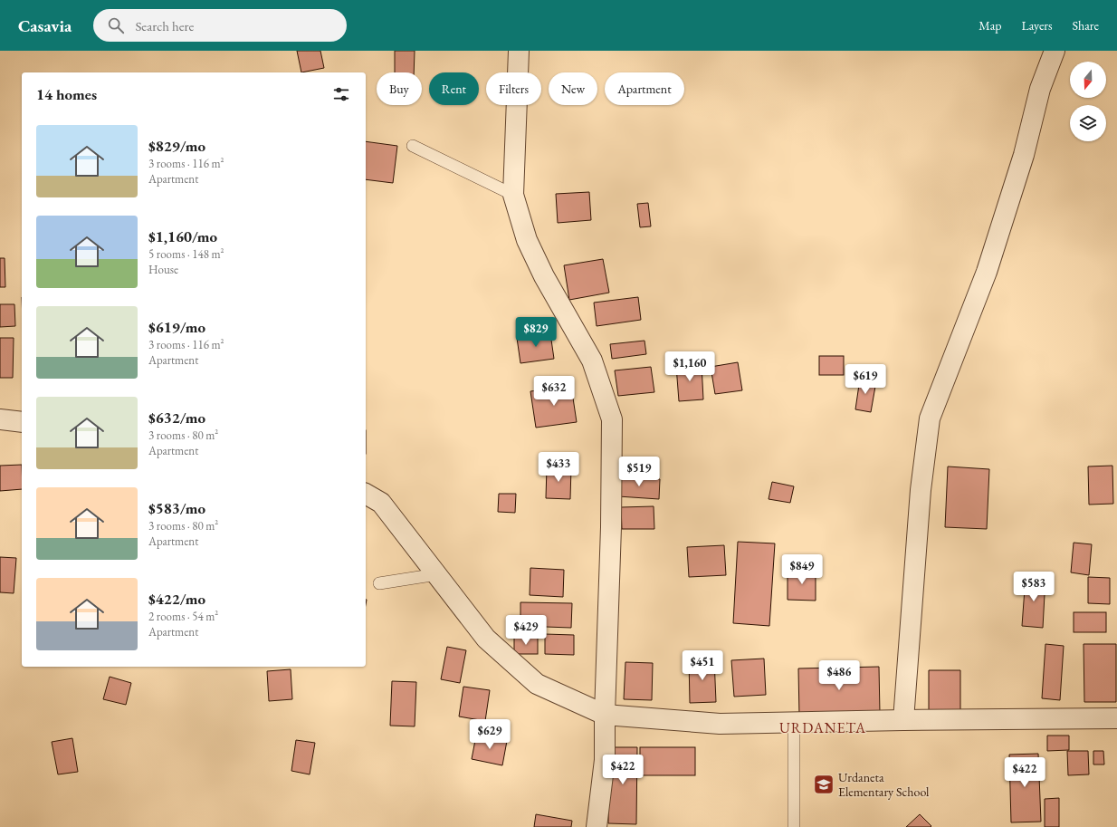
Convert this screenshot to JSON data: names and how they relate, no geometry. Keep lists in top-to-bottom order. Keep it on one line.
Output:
{"districts":["URDANETA"],"places":{"school or university":["Urdaneta Elementary School"]},"north":"bottom","page":{"header":"Casavia","search":"Search here","nav":["Map","Layers","Share"],"chip":["Buy","Rent","Filters","New","Apartment"],"heading":"14 homes","list":[{"name":"$829/mo","note":"3 rooms · 116 m² · Apartment"},{"name":"$1,160/mo","note":"5 rooms · 148 m² · House"},{"name":"$619/mo","note":"3 rooms · 116 m² · Apartment"},{"name":"$632/mo","note":"3 rooms · 80 m² · Apartment"},{"name":"$583/mo","note":"3 rooms · 80 m² · Apartment"},{"name":"$422/mo","note":"2 rooms · 54 m² · Apartment"}],"price":["$829","$1,160","$619","$632","$433","$519","$849","$583","$429","$451","$486","$629","$422","$422"]}}
